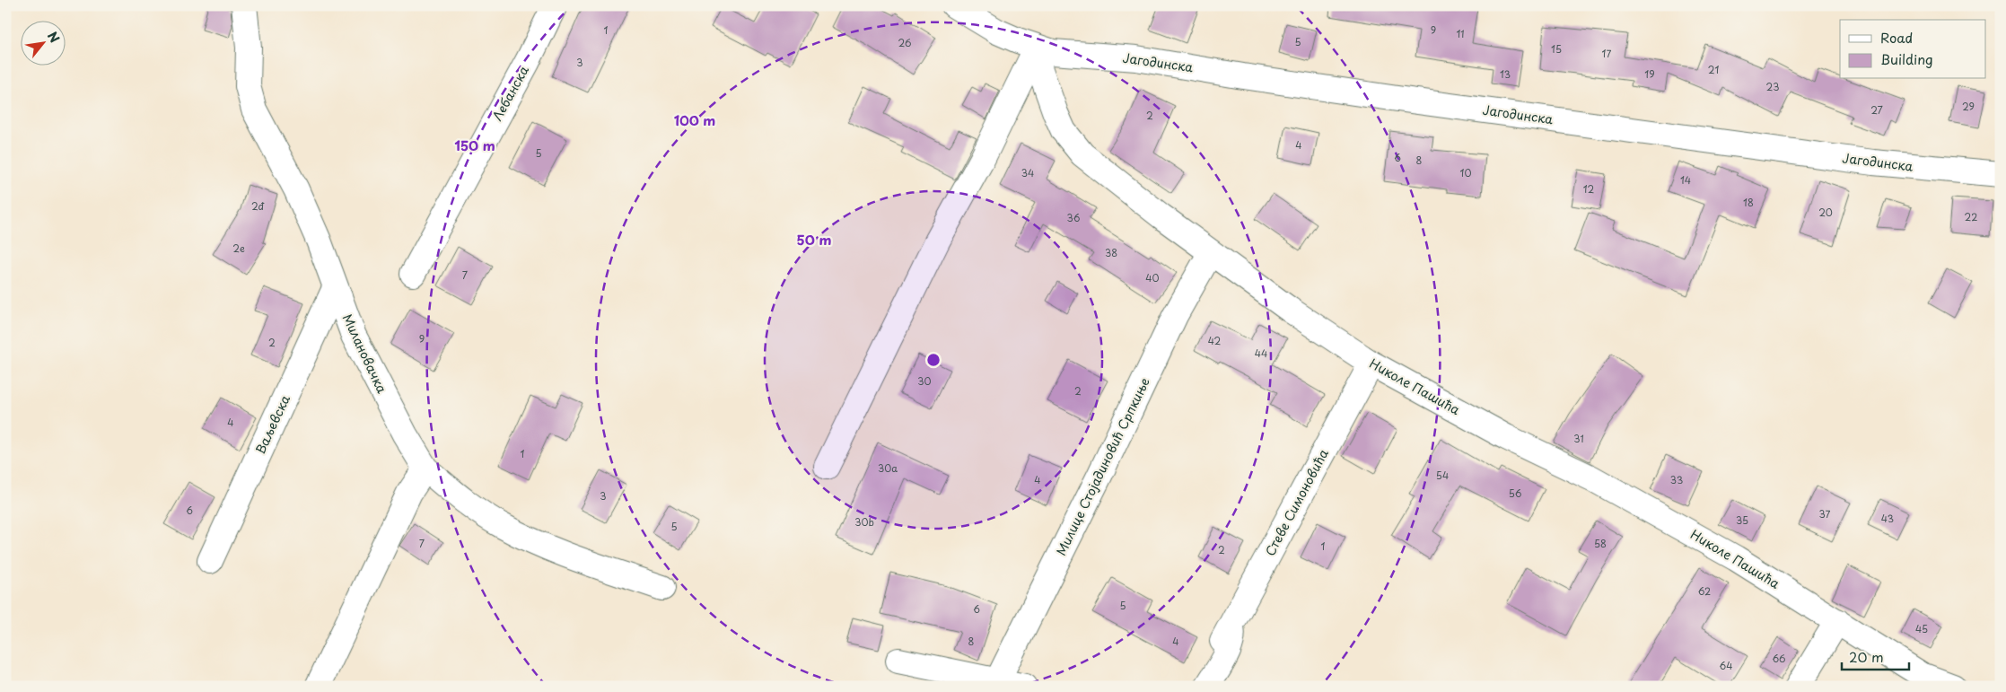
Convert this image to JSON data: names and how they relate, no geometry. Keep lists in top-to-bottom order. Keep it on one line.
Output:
{"streets":{"street":["Јагодинска","Лебанска","Милановачка","Николе Пашића","Ваљевска","Милице Стојадиновић Српкиње","Стеве Симоновића"]},"crossings":[["Јагодинска","Николе Пашића"],["Милановачка","Ваљевска"],["Николе Пашића","Милице Стојадиновић Српкиње"],["Николе Пашића","Стеве Симоновића"]],"house_numbers":["1","9","11","5","26","15","17","3","21","13","19","23","29","27","2","4","5","6","8","34","10","14","12","18","2đ","20","22","36","2e","38","7","40","9","42","2","44","30","2","4","31","1","30a","54","4","33","56","3","6","37","43","35","30b","5","7","58","1","2","62","5","6","45","8","4","66","64"],"legend":["Road","Building"],"scale_bar":"20 m","north":"top right","rings":["100 m","150 m","50 m"]}
